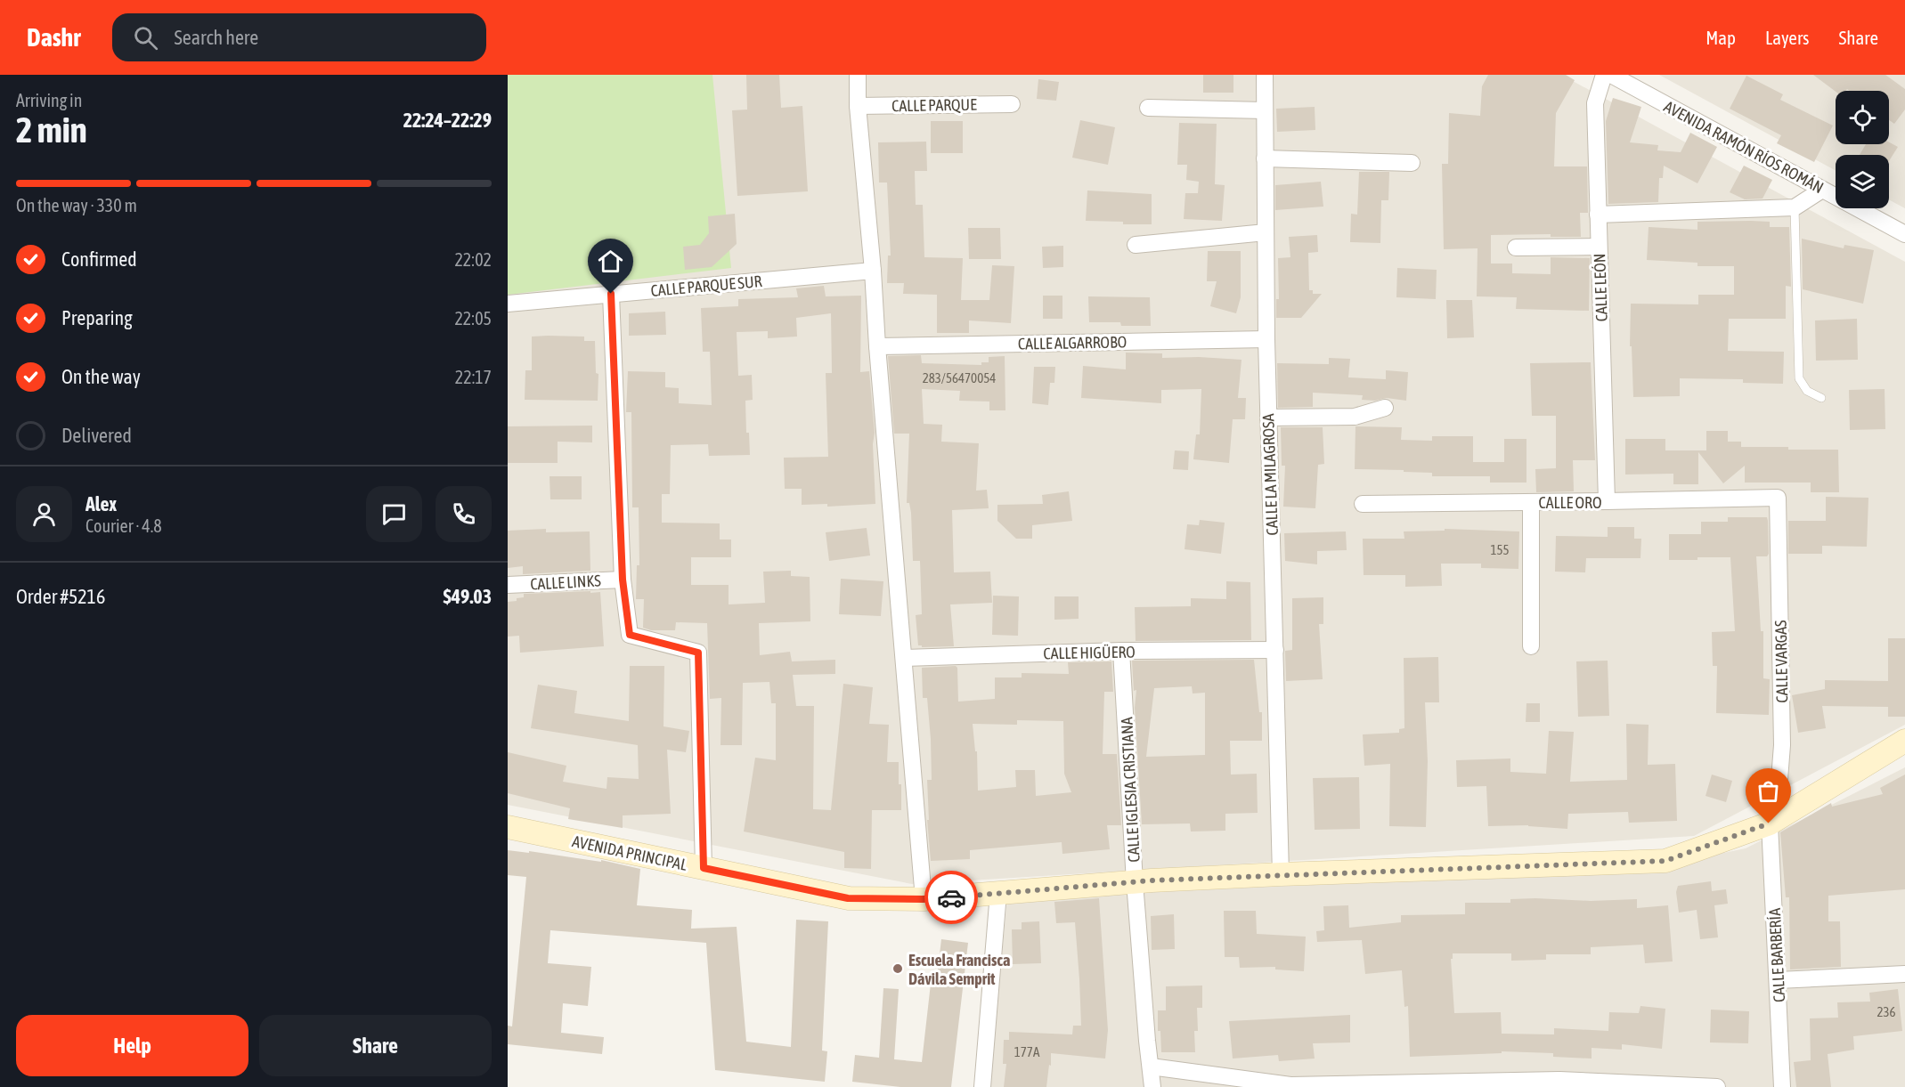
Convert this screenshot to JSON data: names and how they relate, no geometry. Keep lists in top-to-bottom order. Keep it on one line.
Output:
{"streets":{"street":["CALLE PARQUE","AVENIDA RAMÓN RÍOS ROMÁN","CALLE PARQUE SUR","CALLE LEÓN","CALLE ALGARROBO","CALLE LA MILAGROSA","CALLE ORO","CALLE LINKS","CALLE HIGÜERO","CALLE VARGAS","CALLE IGLESIA CRISTIANA","AVENIDA PRINCIPAL","CALLE BARBERÍA"]},"crossings":[["CALLE LEÓN","CALLE ORO"],["CALLE ALGARROBO","CALLE LA MILAGROSA"],["CALLE LA MILAGROSA","CALLE HIGÜERO"],["CALLE LA MILAGROSA","AVENIDA PRINCIPAL"],["CALLE ORO","CALLE VARGAS"],["CALLE HIGÜERO","CALLE IGLESIA CRISTIANA"],["CALLE VARGAS","AVENIDA PRINCIPAL"],["CALLE VARGAS","CALLE BARBERÍA"],["CALLE IGLESIA CRISTIANA","AVENIDA PRINCIPAL"],["AVENIDA PRINCIPAL","CALLE BARBERÍA"]],"places":["Escuela Francisca Dávila Semprit"],"house_numbers":["283/56470054","155","236","177A"],"page":{"header":"Dashr","search":"Search here","nav":["Map","Layers","Share"],"heading":["2 min","Arriving in","22:24–22:29"],"panel":["Alex","Courier · 4.8","Order #5216","$49.03"],"bar":"On the way · 330 m","list":[["Confirmed","22:02"],["Preparing","22:05"],["On the way","22:17"],"Delivered"],"buttons":["Help","Share"]}}
